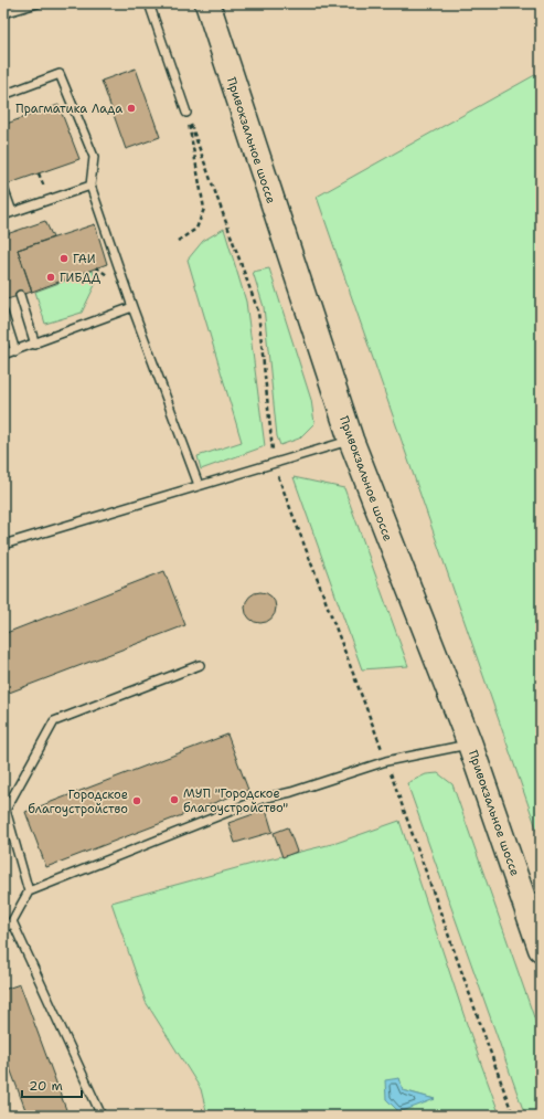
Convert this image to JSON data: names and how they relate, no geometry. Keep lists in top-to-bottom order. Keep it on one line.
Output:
{"streets":{"main road":["Привокзальное шоссе"]},"places":["Прагматика Лада","ГАИ","ГИБДД","МУП \"Городское благоустройство\"","Городское благоустройство"],"scale_bar":"20 m"}
